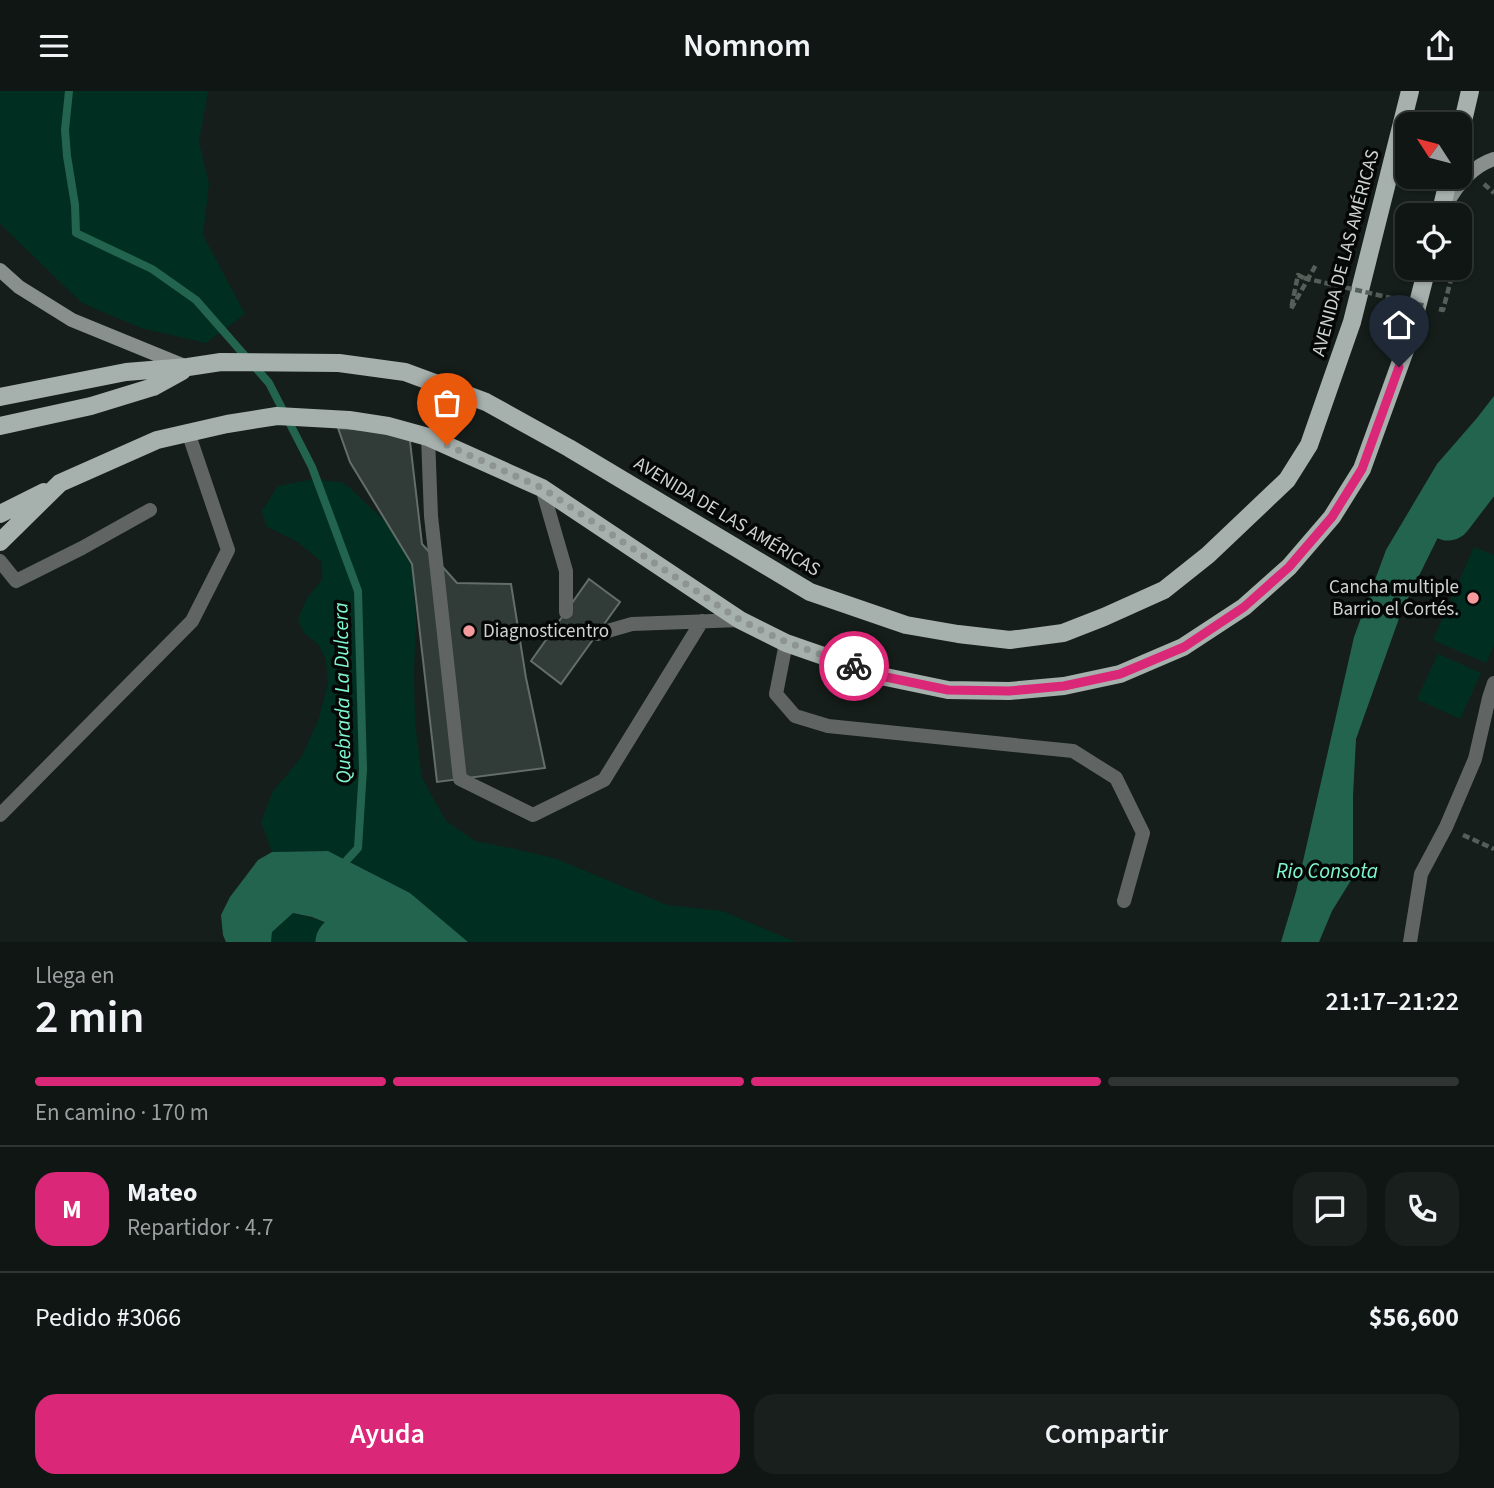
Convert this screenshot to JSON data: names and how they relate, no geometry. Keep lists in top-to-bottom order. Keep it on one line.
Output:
{"streets":{"main road":["AVENIDA DE LAS AMÉRICAS"]},"water":["Quebrada La Dulcera","Rio Consota"],"places":["Cancha multiple Barrio el Cortés.","Diagnosticentro"],"north":"top left","page":{"header":"Nomnom","heading":["2 min","Llega en","21:17–21:22"],"panel":["Mateo","Repartidor · 4.7","Pedido #3066","$56,600"],"bar":"En camino · 170 m","round":"M","buttons":["Ayuda","Compartir"]}}
